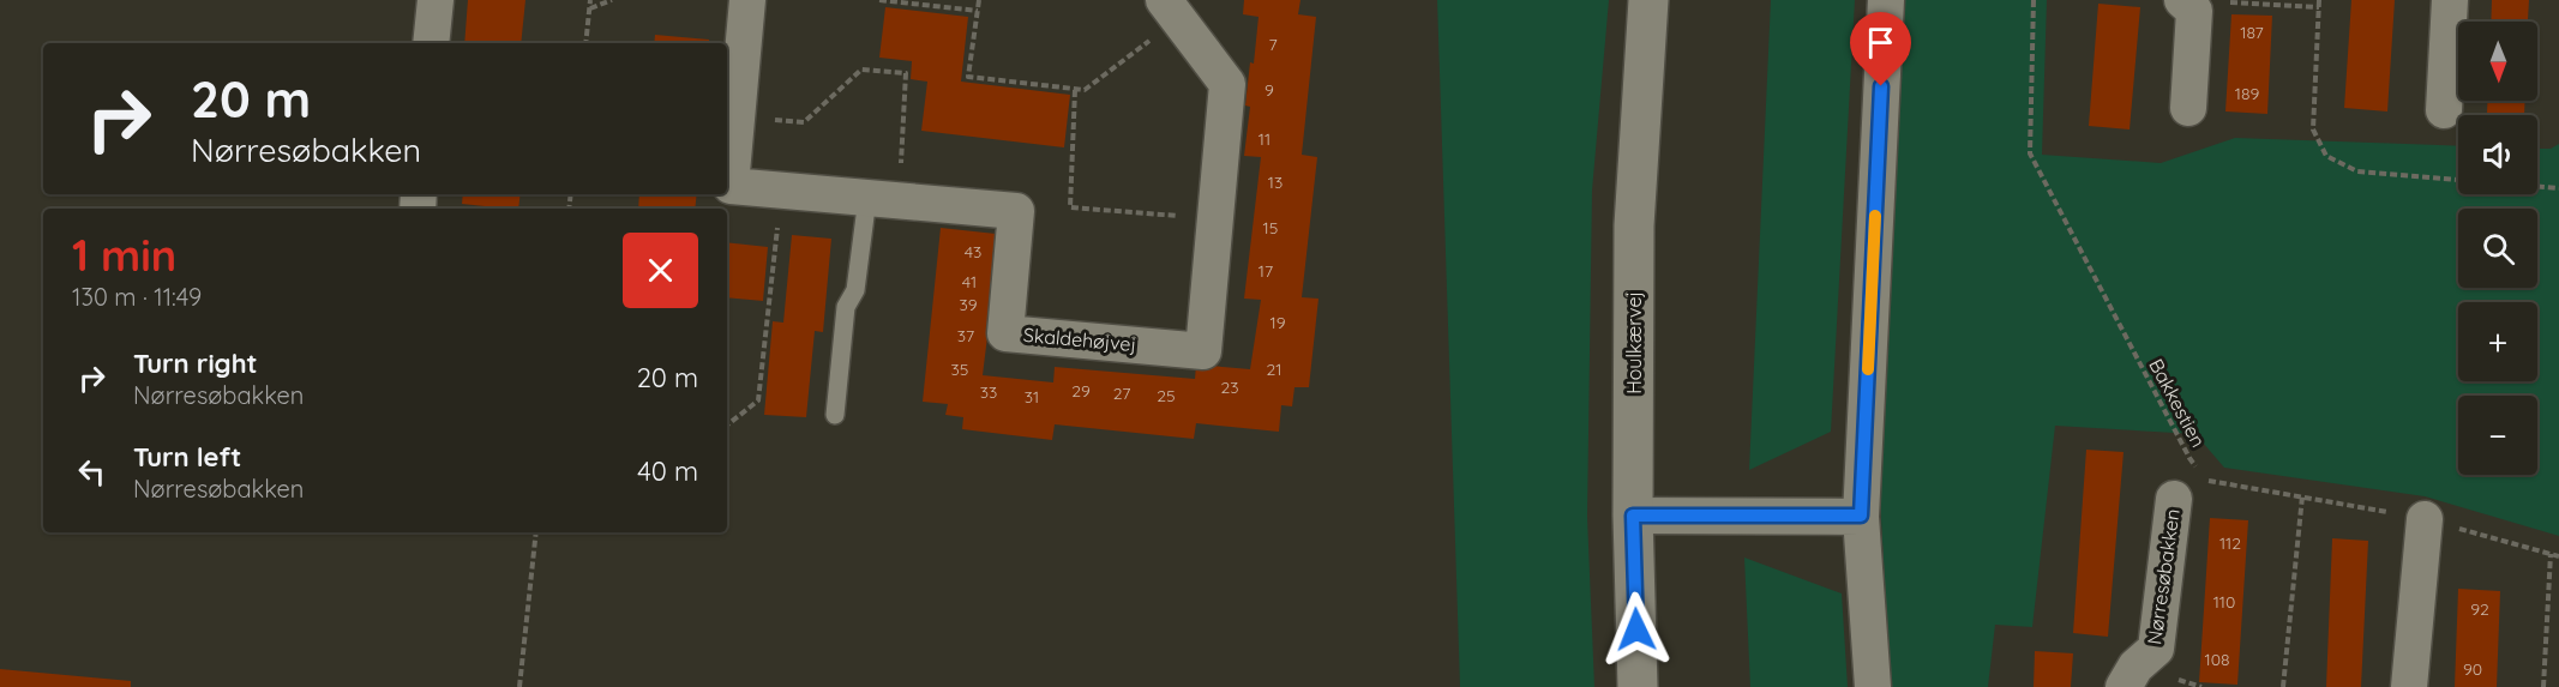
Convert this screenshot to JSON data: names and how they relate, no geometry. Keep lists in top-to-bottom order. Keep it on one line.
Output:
{"streets":{"street":["Skaldehøjvej","Houlkærvej","Nørresøbakken"],"path":["Bakkestien"]},"house_numbers":["187","7","9","189","11","13","15","43","17","41","39","19","37","35","21","23","29","33","27","25","31","112","110","92","108","90"],"north":"bottom","page":{"map_buttons":["+","−"],"turn":["20 m","Nørresøbakken"],"heading":["1 min","130 m · 11:49"],"list":[{"name":"Turn right","note":"Nørresøbakken","value":"20 m"},{"name":"Turn left","note":"Nørresøbakken","value":"40 m"}]}}
